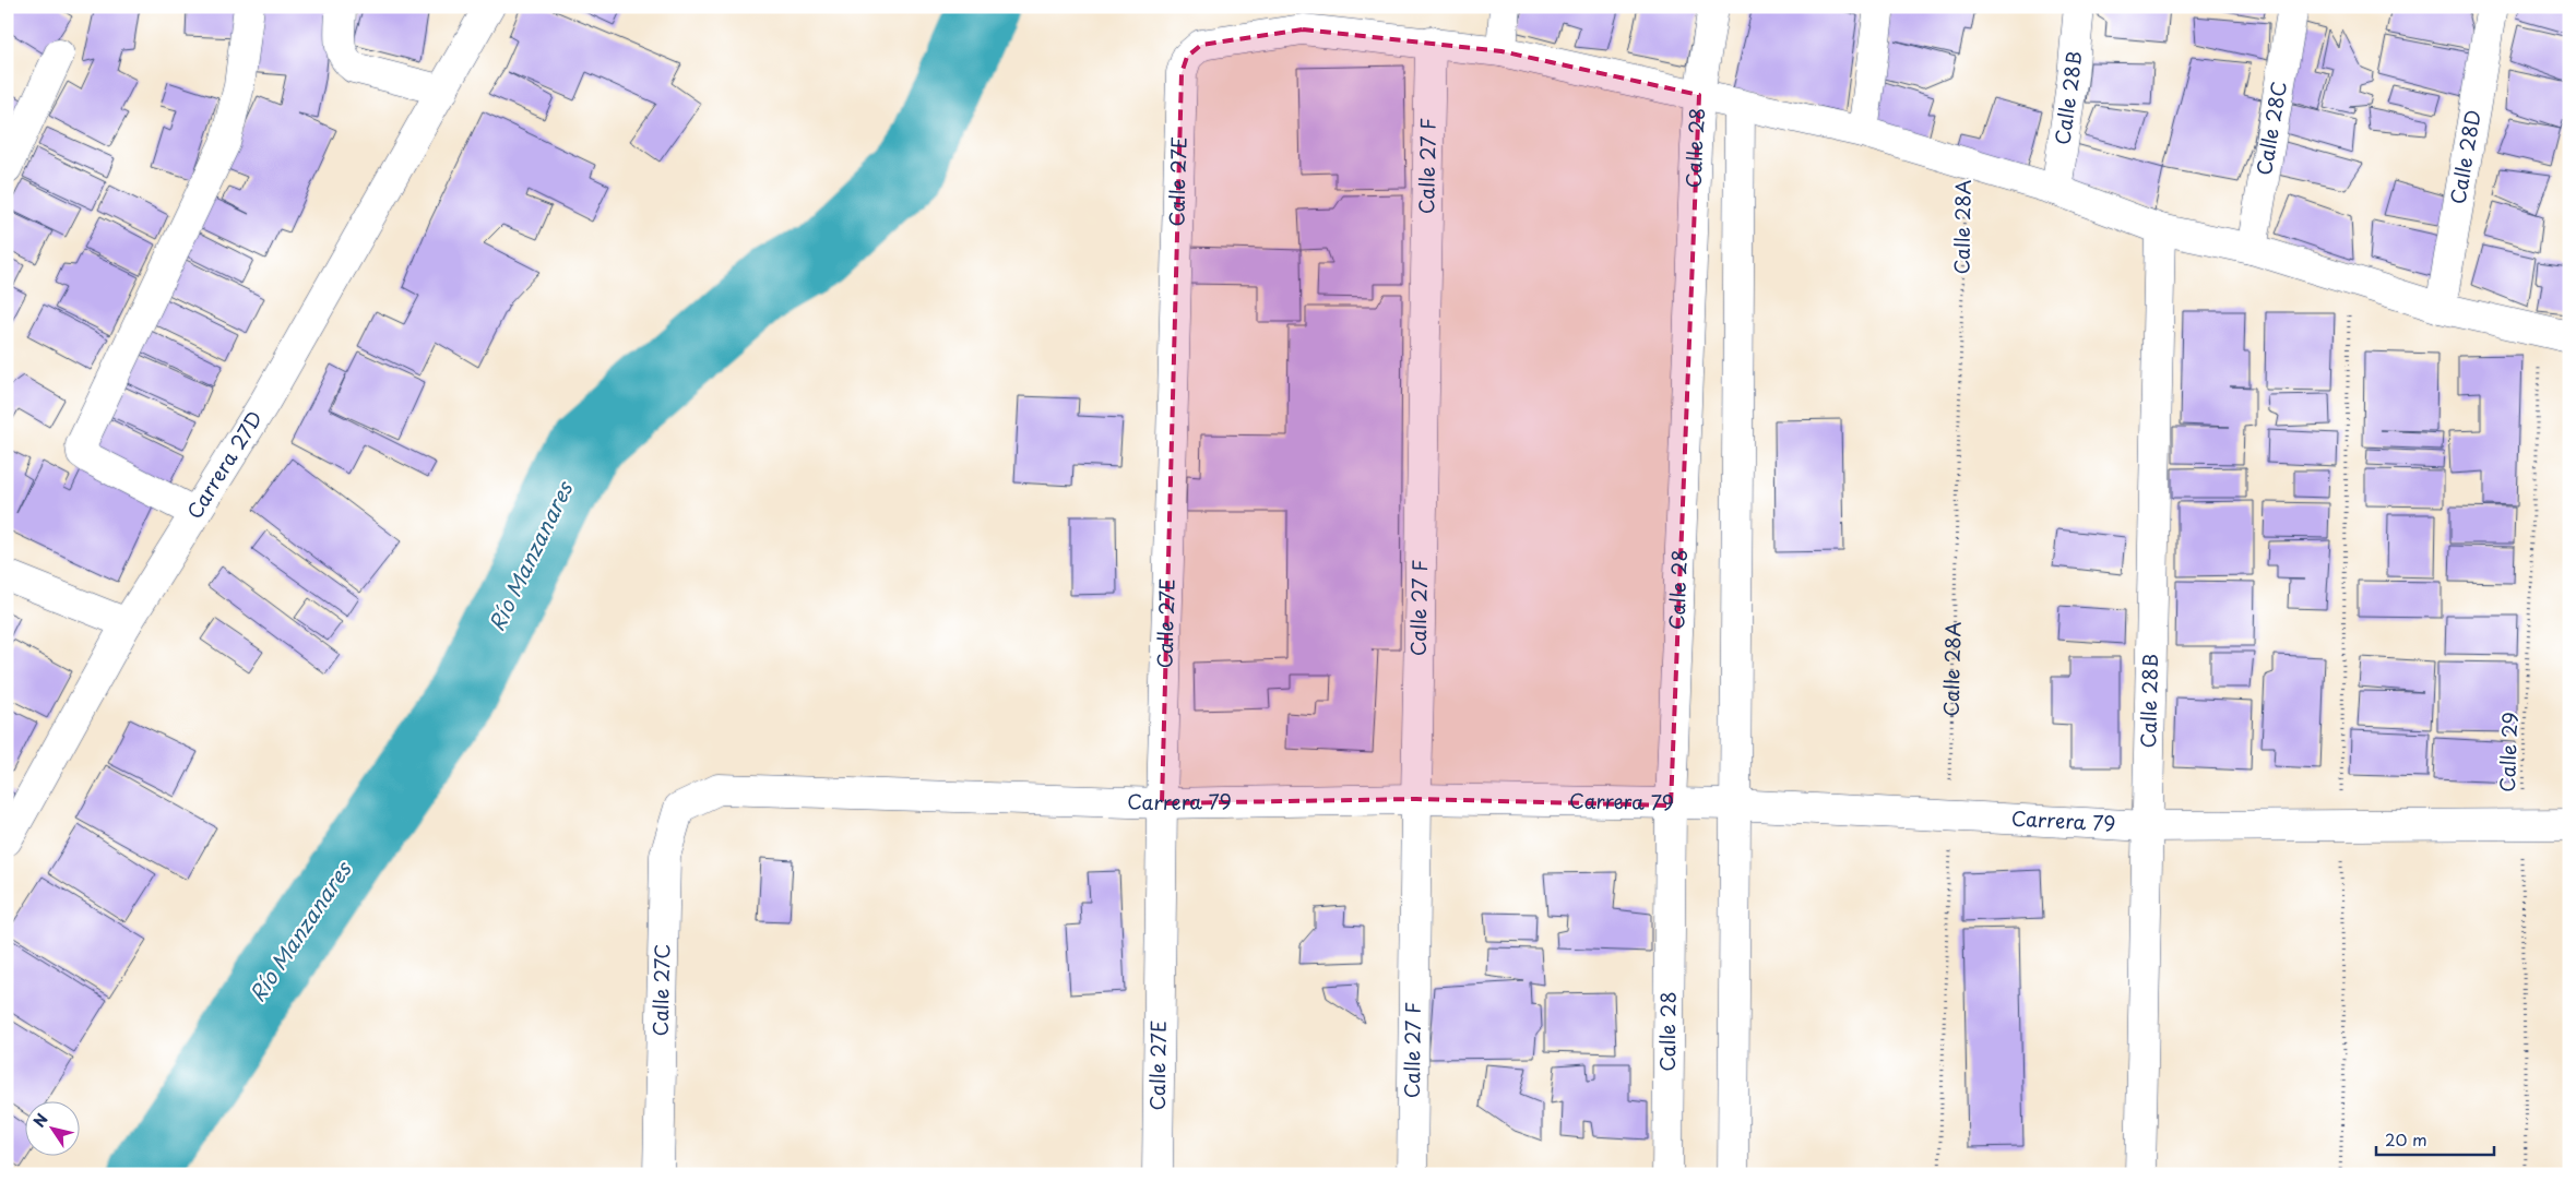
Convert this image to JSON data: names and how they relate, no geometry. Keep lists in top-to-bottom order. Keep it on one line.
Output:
{"streets":{"street":["Calle 28B","Calle 28C","Calle 28","Calle 28D","Calle 27 F","Calle 27E","Carrera 27D","Carrera 79","Calle 27C"],"path":["Calle 28A","Calle 29"]},"crossings":[["Calle 28B","Carrera 79"],["Calle 28","Carrera 79"],["Calle 27 F","Carrera 79"],["Calle 27E","Carrera 79"],["Calle 28A","Carrera 79"],["Calle 29","Carrera 79"],["Carrera 79","Calle 27C"]],"water":["Río Manzanares"],"scale_bar":"20 m","north":"top left"}
